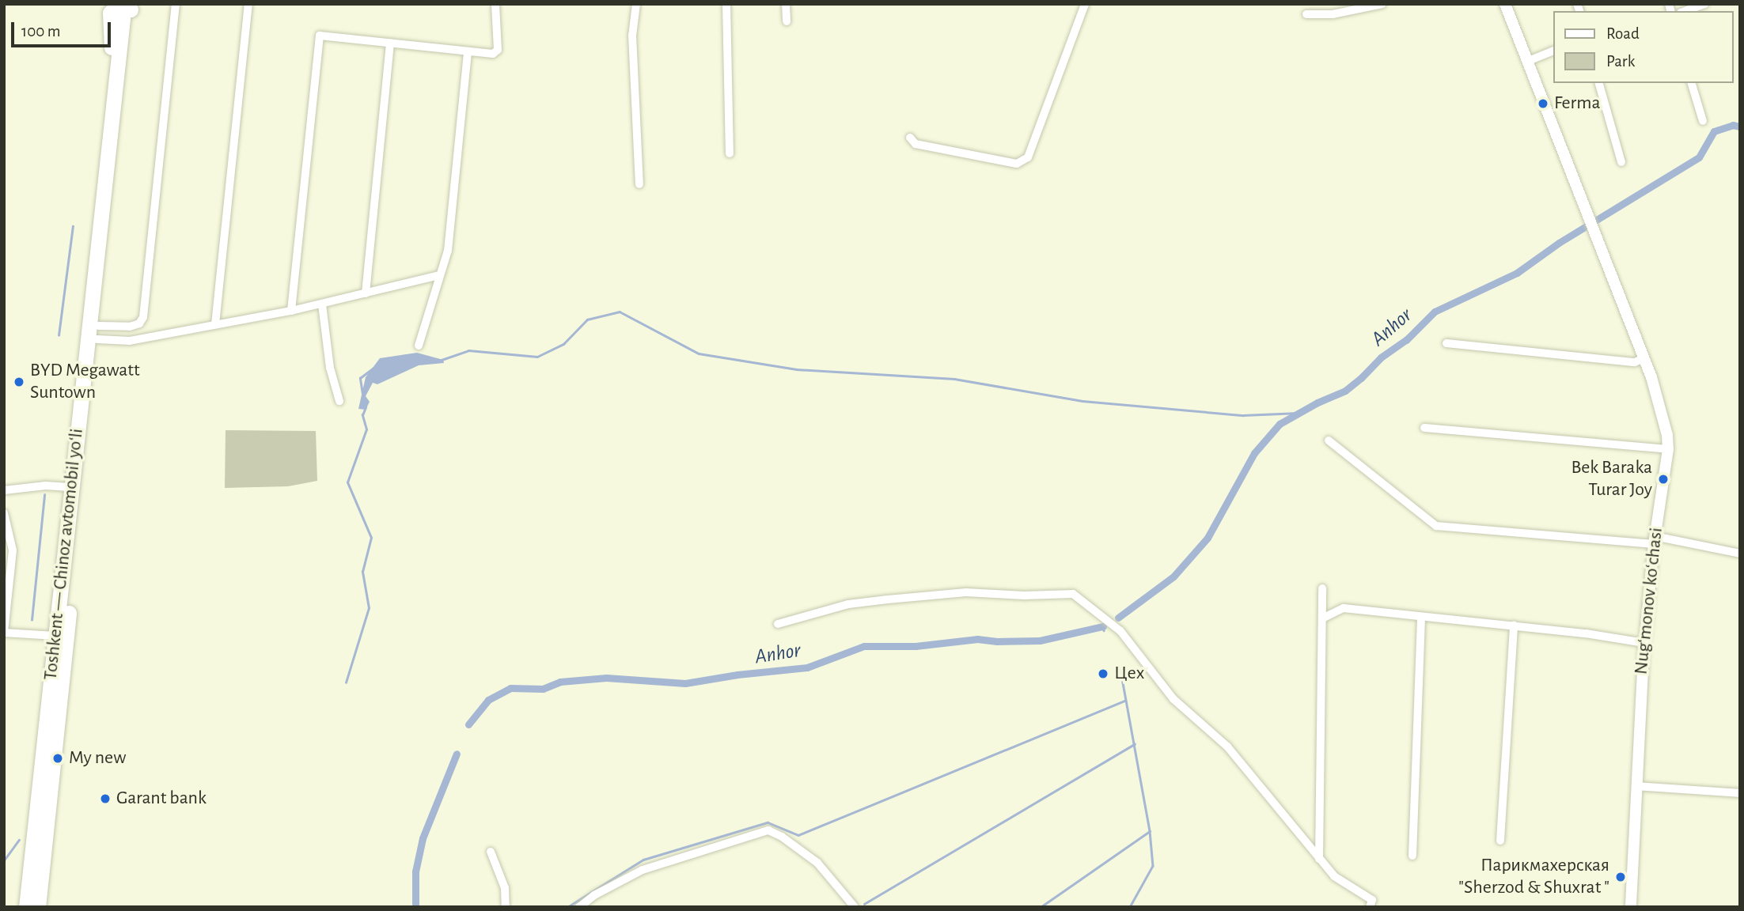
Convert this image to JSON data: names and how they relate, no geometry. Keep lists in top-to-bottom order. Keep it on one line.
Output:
{"streets":{"highway":["Toshkent — Chinoz avtomobil yoʻli"],"main road":["Nugʻmonov koʻchasi"]},"water":["Anhor"],"places":["Ferma","BYD Megawatt Suntown","Bek Baraka Turar Joy","Цех","My new","Garant bank","Парикмахерская \"Sherzod & Shuxrat \""],"legend":["Road","Park"],"scale_bar":"100 m"}
